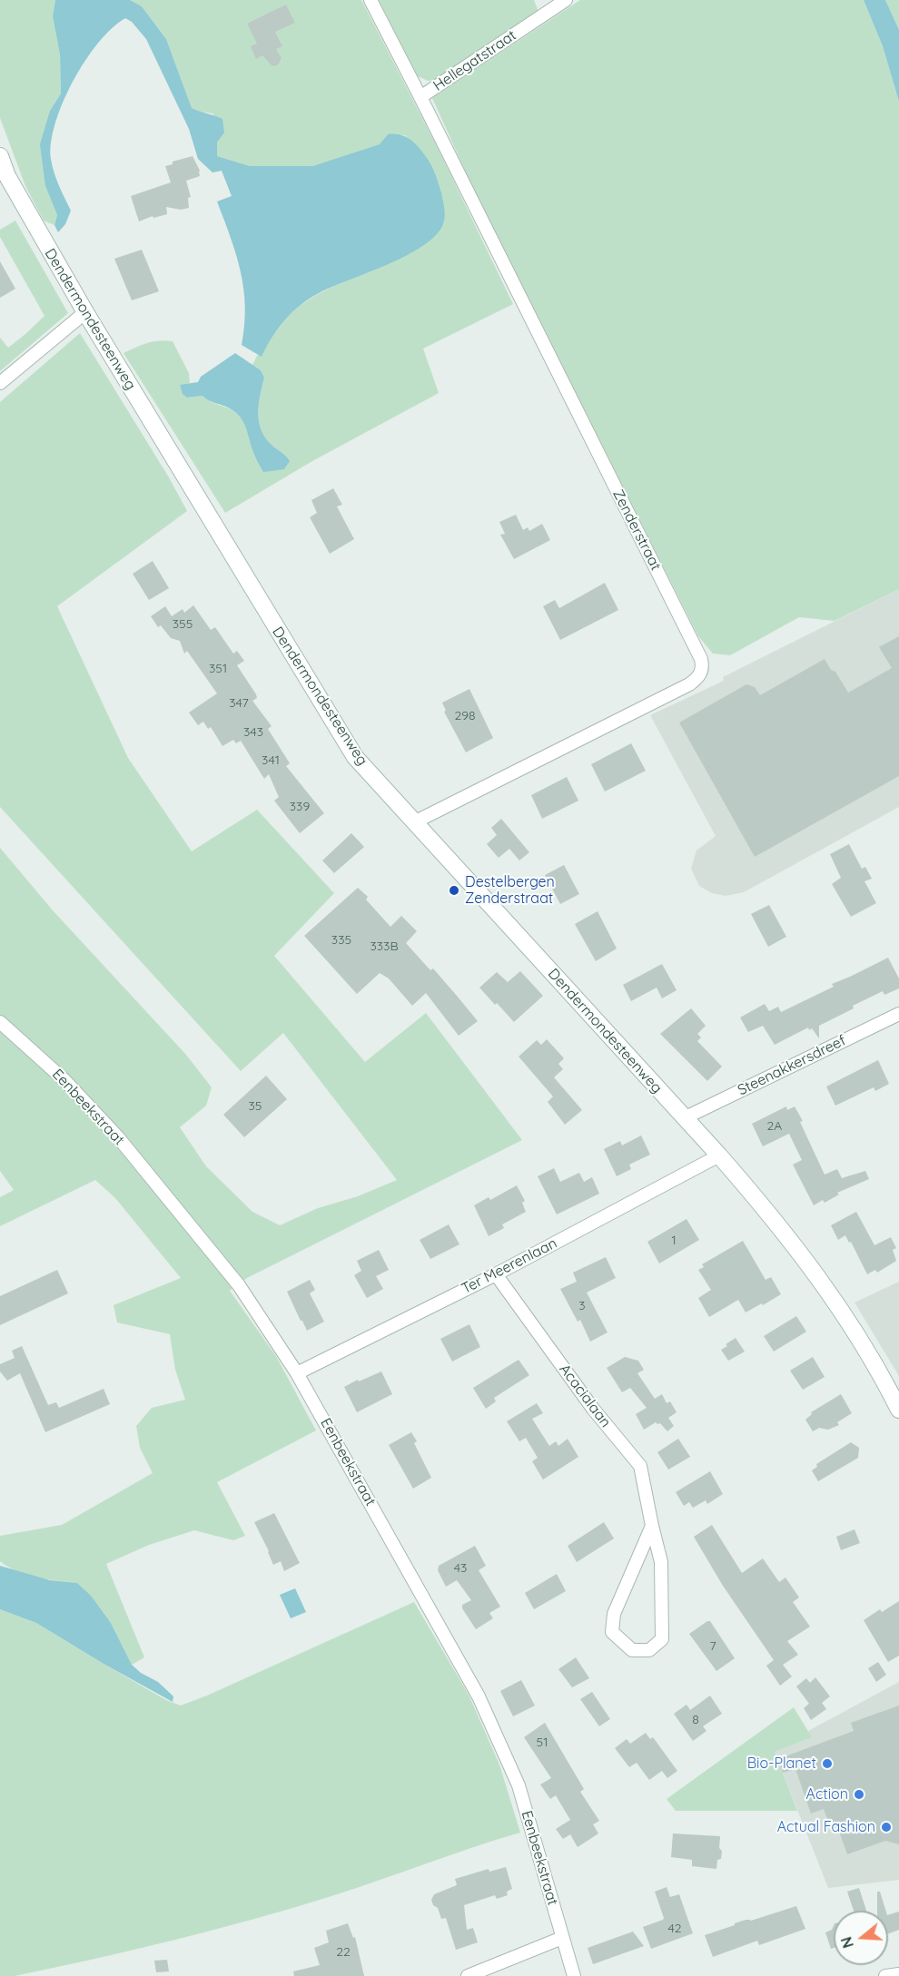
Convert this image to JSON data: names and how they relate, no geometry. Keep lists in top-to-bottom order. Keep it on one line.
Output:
{"streets":{"main road":["Dendermondesteenweg"],"street":["Hellegatstraat","Zenderstraat","Steenakkersdreef","Eenbeekstraat","Ter Meerenlaan","Acacialaan"]},"crossings":[["Hellegatstraat","Zenderstraat"],["Dendermondesteenweg","Zenderstraat"],["Dendermondesteenweg","Steenakkersdreef"],["Dendermondesteenweg","Ter Meerenlaan"],["Eenbeekstraat","Ter Meerenlaan"],["Ter Meerenlaan","Acacialaan"]],"places":["Destelbergen Zenderstraat","Bio-Planet","Action","Actual Fashion"],"house_numbers":["355","351","347","298","343","341","339","335","333B","35","2A","1","3","43","7","8","51","42","22"],"north":"left"}
